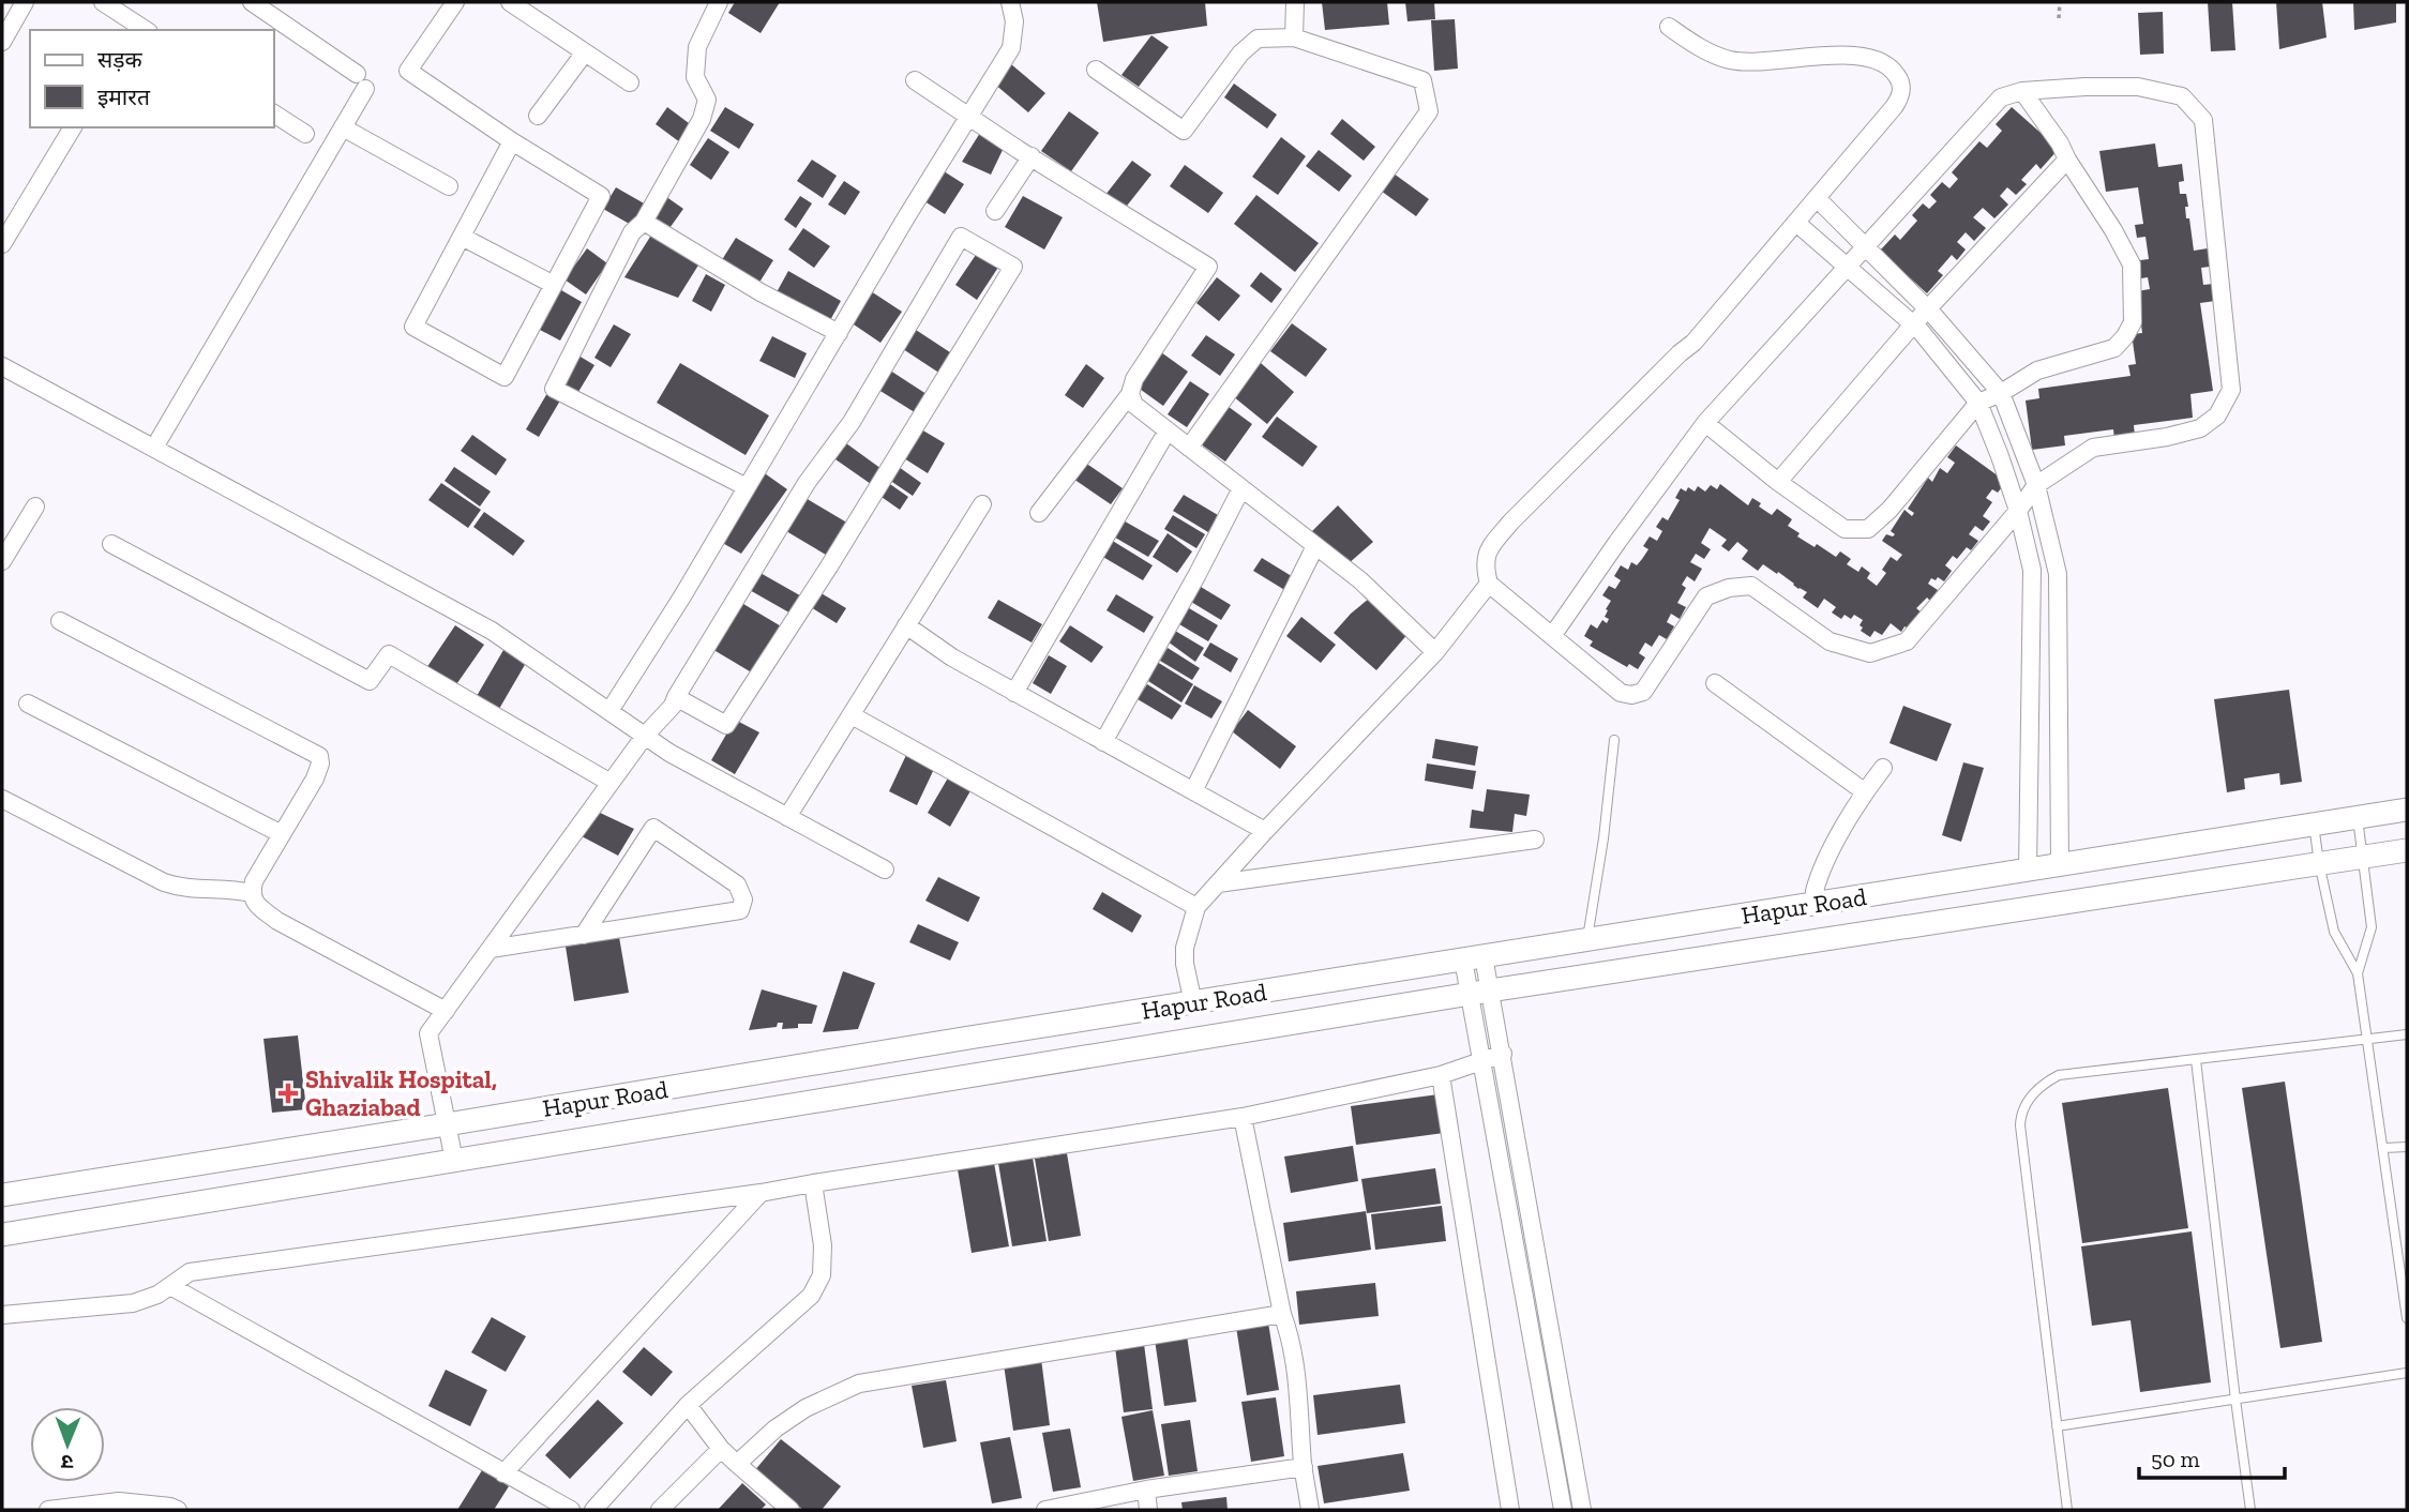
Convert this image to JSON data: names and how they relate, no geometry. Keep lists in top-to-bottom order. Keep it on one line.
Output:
{"streets":{"main road":["Hapur Road"]},"places":{"health":["Shivalik Hospital, Ghaziabad"]},"legend":["सड़क","इमारत"],"scale_bar":"50 m","north":"bottom"}
